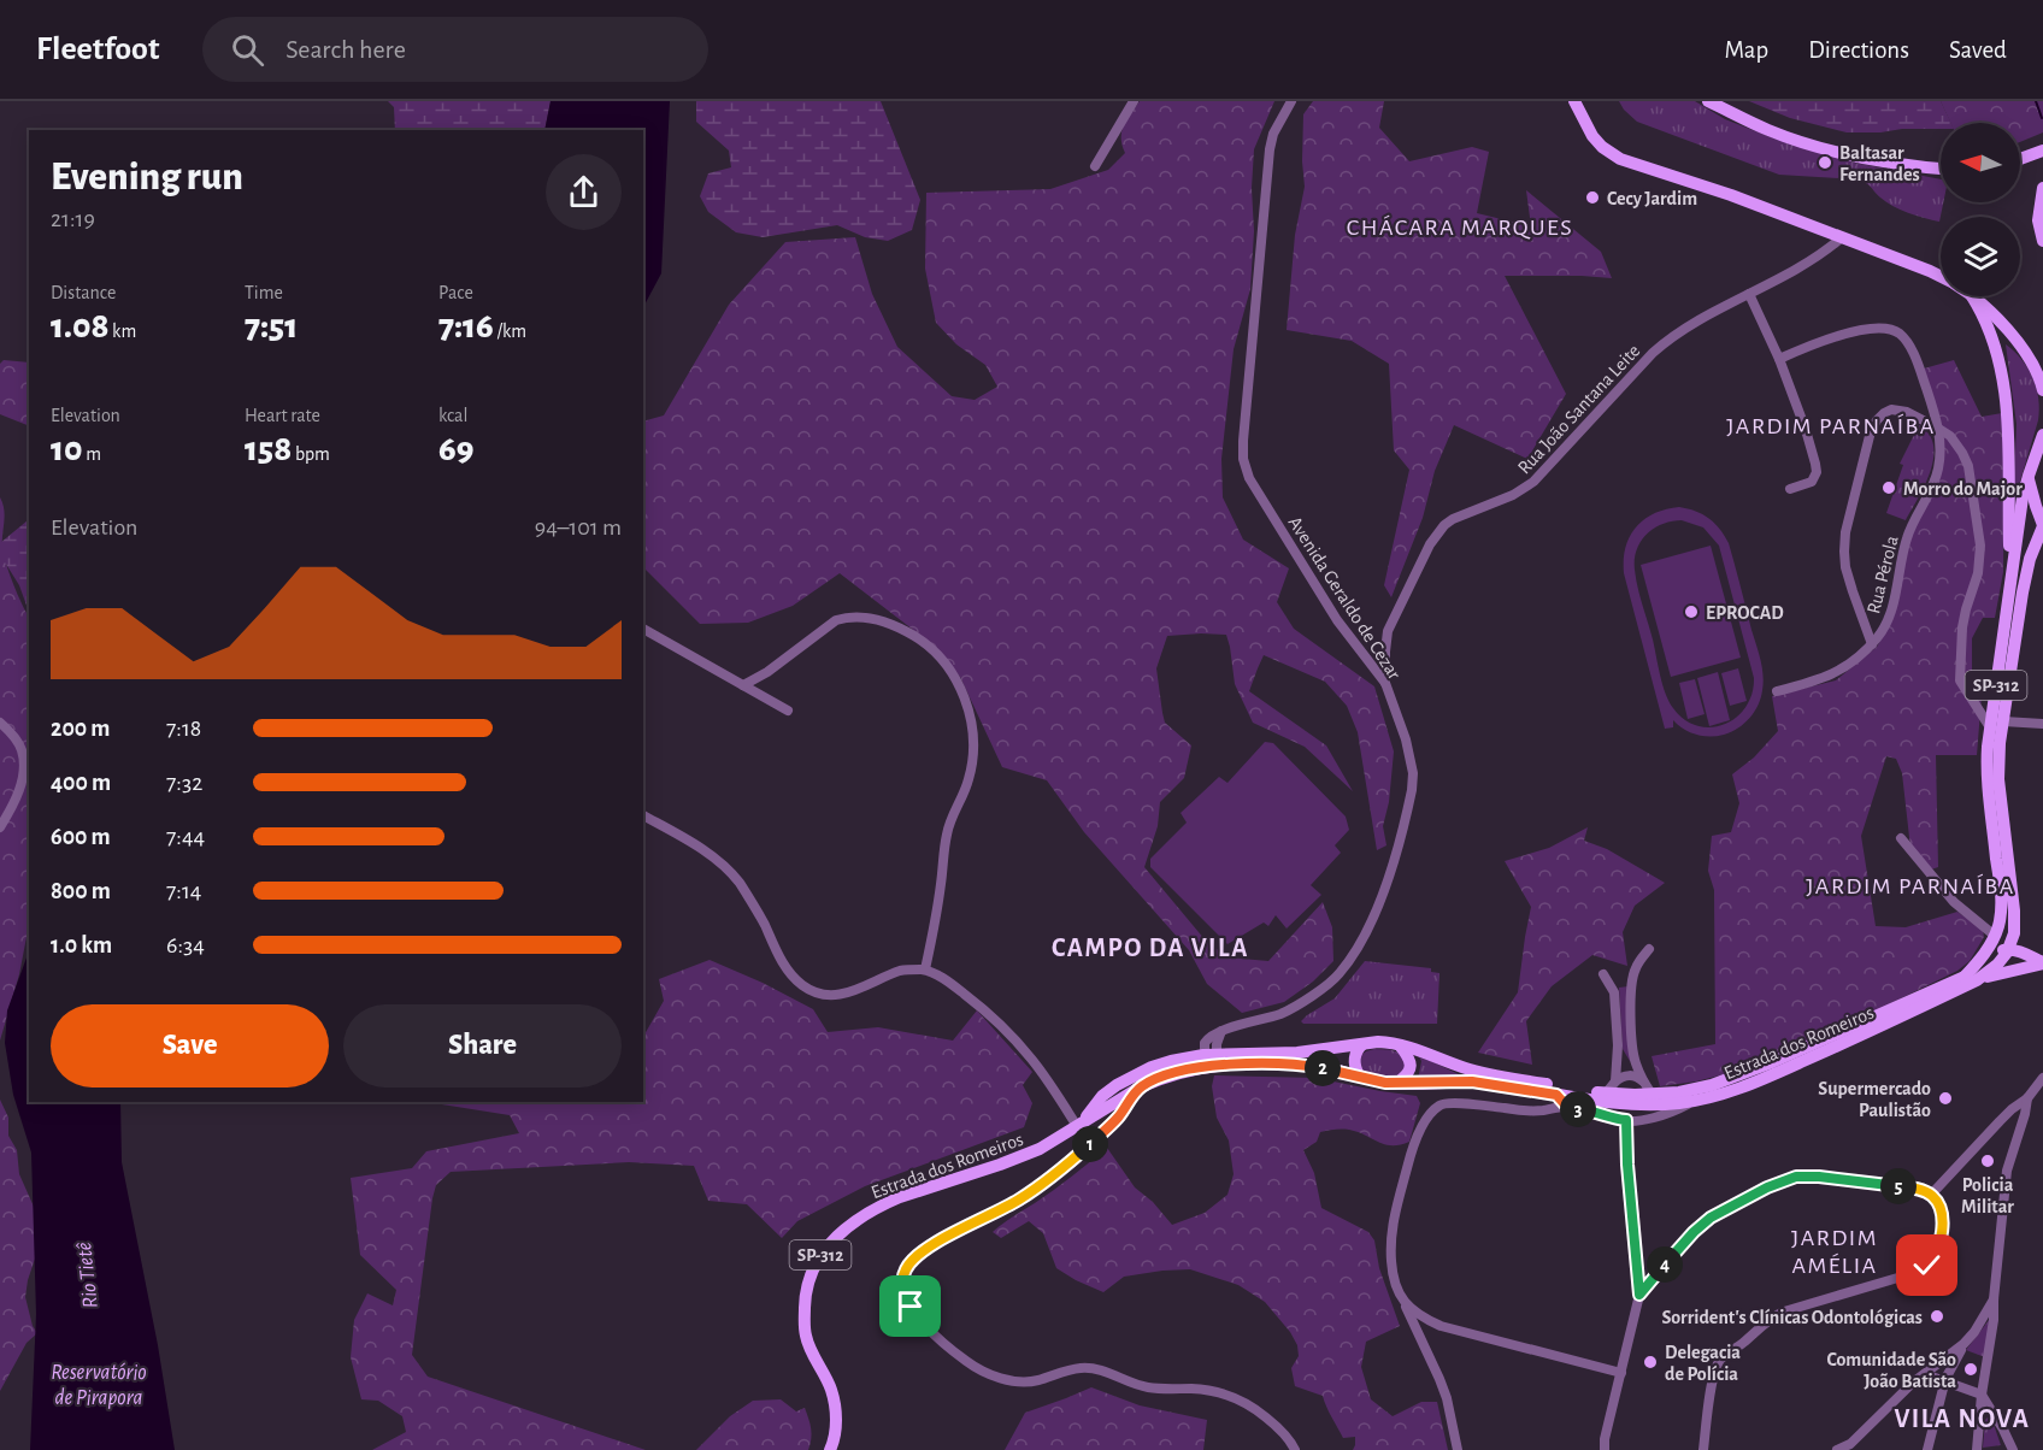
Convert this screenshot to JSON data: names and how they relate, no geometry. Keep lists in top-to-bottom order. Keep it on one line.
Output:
{"streets":{"main road":["SP-312","Estrada dos Romeiros"],"street":["Rua João Santana Leite","Rua Pérola","Avenida Geraldo de Cezar"]},"crossings":[["Rua João Santana Leite","Avenida Geraldo de Cezar"],["Avenida Geraldo de Cezar","Estrada dos Romeiros"],["SP-312","Estrada dos Romeiros"]],"districts":["CHÁCARA MARQUES","JARDIM PARNAÍBA","JARDIM PARNAÍBA","CAMPO DA VILA","JARDIM AMÉLIA","VILA NOVA"],"water":["Rio Tietê","Reservatório de Pirapora"],"places":["Baltasar Fernandes","Cecy Jardim","Morro do Major","EPROCAD","Supermercado Paulistão","Policia Militar","Sorrident's Clínicas Odontológicas","Delegacia de Polícia","Comunidade São João Batista"],"north":"left","page":{"header":"Fleetfoot","search":"Search here","nav":["Map","Directions","Saved"],"heading":["Evening run","21:19"],"stats":[["Distance","1.08 km"],["Time","7:51"],["Pace","7:16 /km"],["Elevation","10 m"],["Heart rate","158 bpm"],["kcal","69"]],"chart":["Elevation","94–101 m"],"list":[{"name":"200 m","note":"7:18"},{"name":"400 m","note":"7:32"},{"name":"600 m","note":"7:44"},{"name":"800 m","note":"7:14"},{"name":"1.0 km","note":"6:34"}],"buttons":["Save","Share"],"pins":["2","3","1","5","4"]}}
